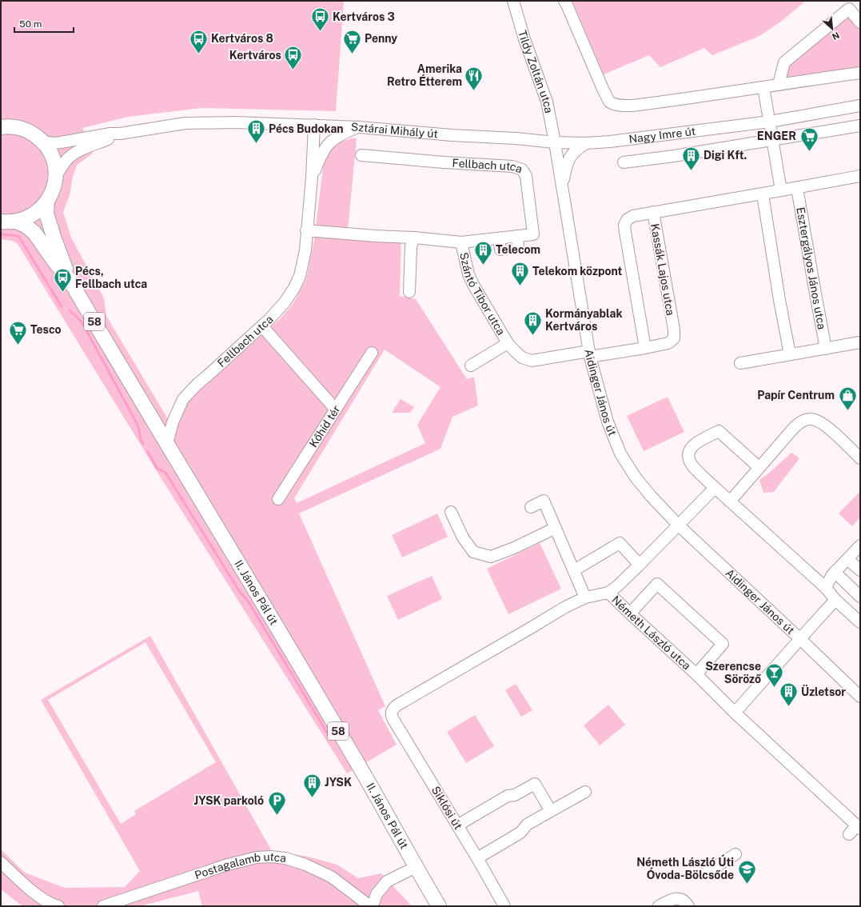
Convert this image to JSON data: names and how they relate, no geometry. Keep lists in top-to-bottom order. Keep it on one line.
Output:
{"streets":{"main road":["58","II. János Pál út"],"street":["Tildy Zoltán utca","Sztárai Mihály út","Nagy Imre út","Fellbach utca","Esztergályos János utca","Kassák Lajos utca","Szántó Tibor utca","Aidinger János út","Kőhíd tér","Németh László utca","Siklósi út","Postagalamb utca"]},"crossings":[["Tildy Zoltán utca","Sztárai Mihály út"],["Tildy Zoltán utca","Nagy Imre út"],["Tildy Zoltán utca","Aidinger János út"],["Sztárai Mihály út","Nagy Imre út"],["Sztárai Mihály út","Fellbach utca"],["Sztárai Mihály út","58"],["Sztárai Mihály út","Aidinger János út"],["Nagy Imre út","Aidinger János út"],["Fellbach utca","Szántó Tibor utca"],["Fellbach utca","II. János Pál út"],["Kassák Lajos utca","Szántó Tibor utca"],["Kassák Lajos utca","Aidinger János út"],["Szántó Tibor utca","Aidinger János út"],["58","II. János Pál út"],["Aidinger János út","Németh László utca"],["Németh László utca","Siklósi út"]],"places":{"bus stop":["Kertváros 3","Kertváros 8","Kertváros","Pécs, Fellbach utca"],"supermarket":["Penny","ENGER","Tesco"],"restaurant":["Amerika Retro Étterem"],"building":["Pécs Budokan","Digi Kft.","Telecom","Telekom központ","Kormányablak Kertváros","Üzletsor","JYSK"],"shop":["Papír Centrum"],"bar":["Szerencse Söröző"],"parking":["JYSK parkoló"],"school or university":["Németh László Úti Óvoda-Bölcsőde"]},"scale_bar":"50 m","north":"bottom right"}
